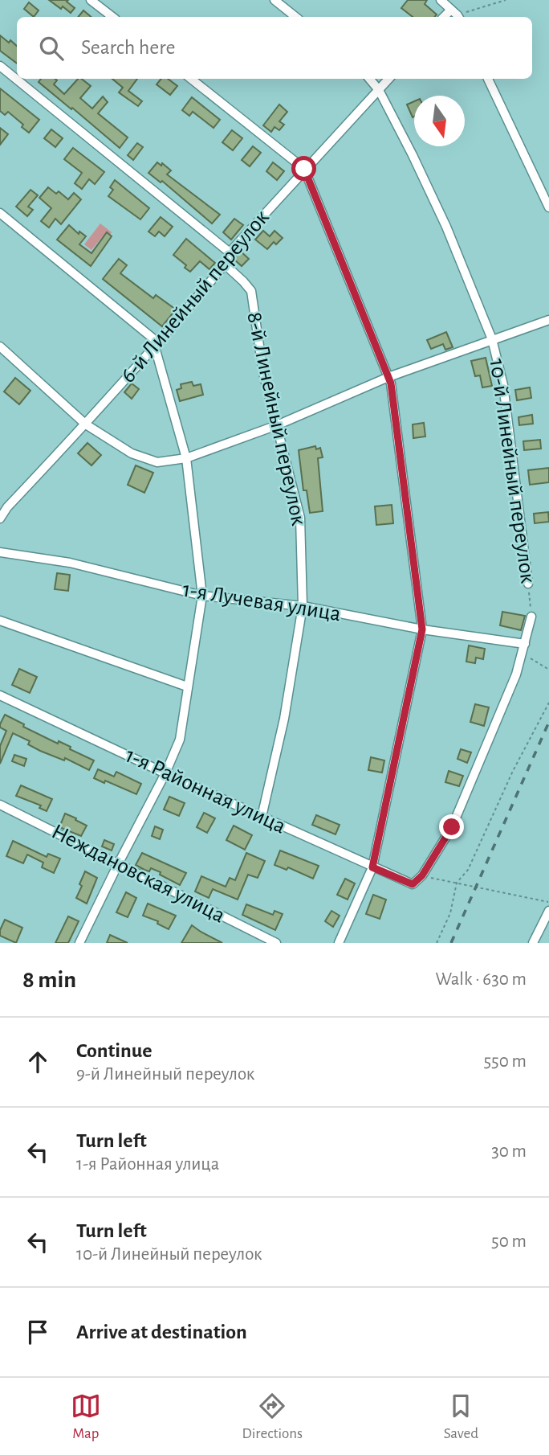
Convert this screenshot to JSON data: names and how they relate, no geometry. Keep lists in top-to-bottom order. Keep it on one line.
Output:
{"streets":{"street":["6-й Линейный переулок","8-й Линейный переулок","10-й Линейный переулок","1-я Лучевая улица","1-я Районная улица","Неждановская улица"]},"crossings":[["6-й Линейный переулок","8-й Линейный переулок"],["6-й Линейный переулок","10-й Линейный переулок"],["8-й Линейный переулок","1-я Лучевая улица"],["8-й Линейный переулок","1-я Районная улица"],["10-й Линейный переулок","1-я Лучевая улица"],["10-й Линейный переулок","1-я Районная улица"]],"north":"bottom","page":{"search":"Search here","heading":["8 min","Walk · 630 m"],"list":[["Continue","9-й Линейный переулок","550 m"],["Turn left","1-я Районная улица","30 m"],["Turn left","10-й Линейный переулок","50 m"],"Arrive at destination"],"nav":["Map","Directions","Saved"]}}
